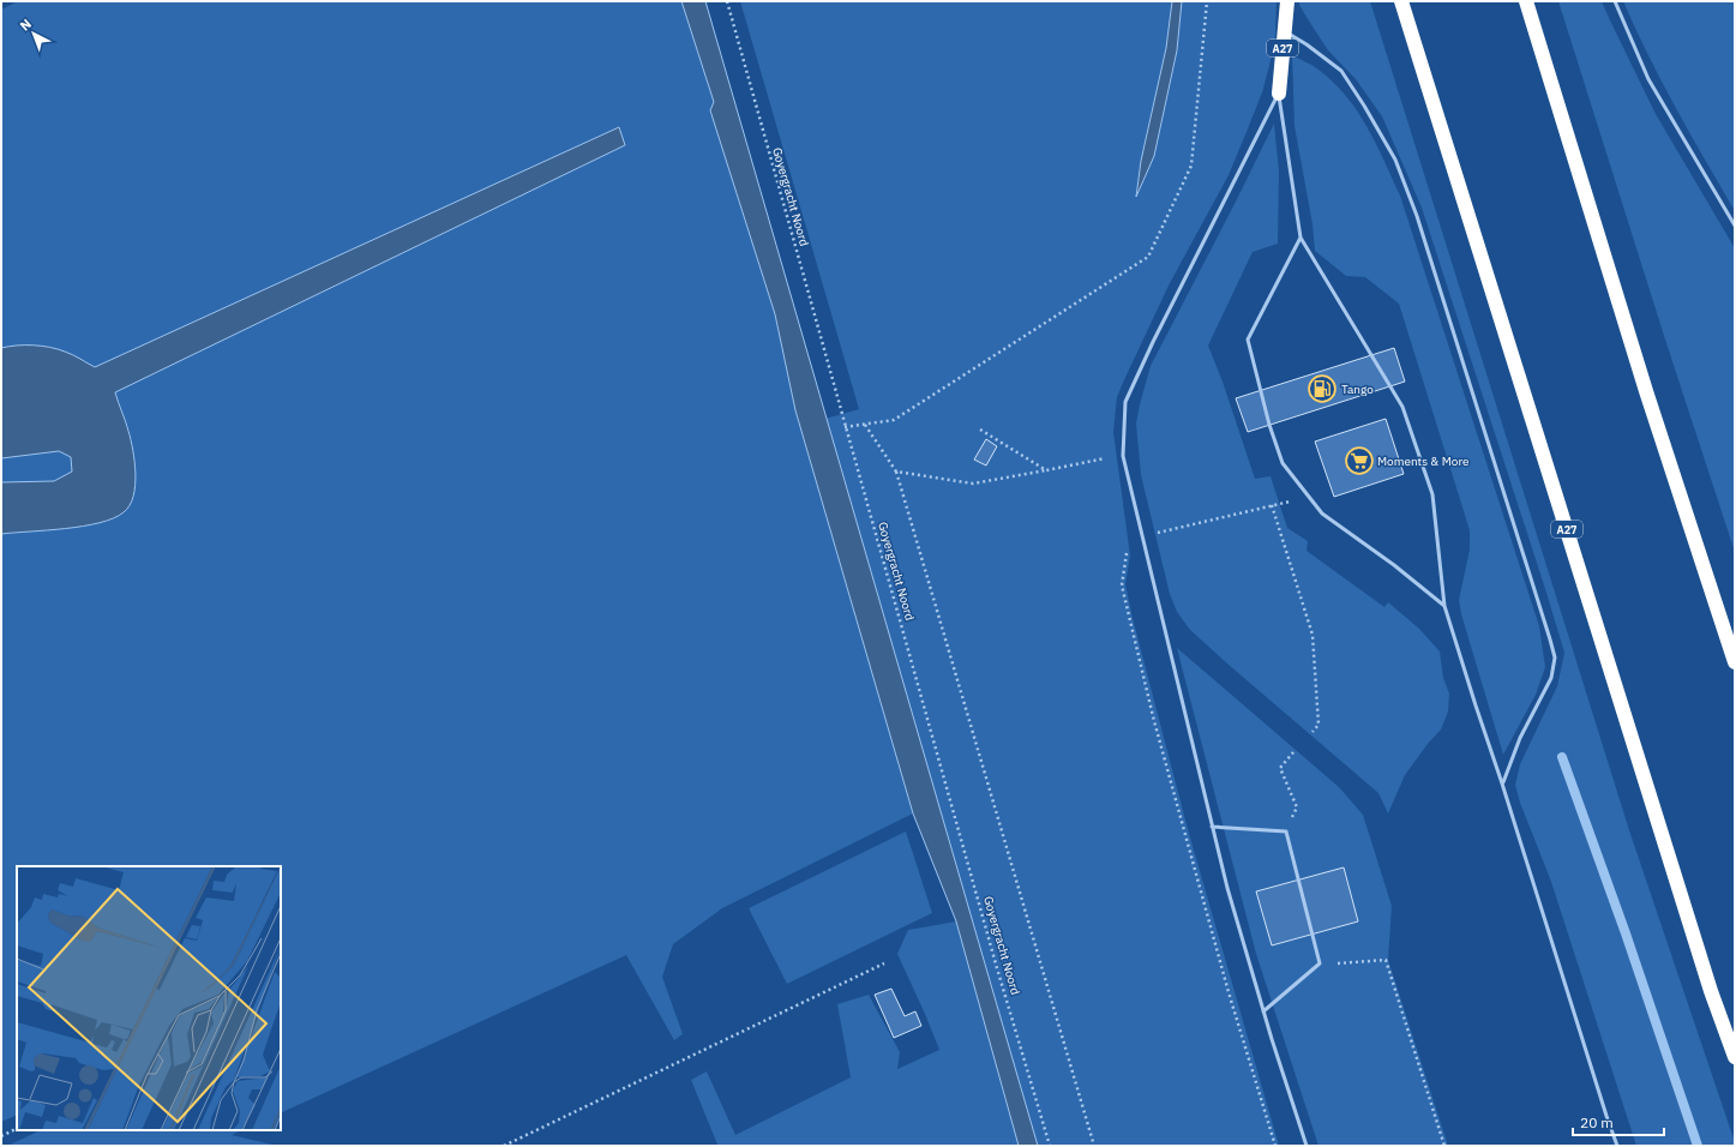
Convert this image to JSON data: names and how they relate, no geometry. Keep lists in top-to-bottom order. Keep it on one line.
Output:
{"streets":{"highway":["A27"],"path":["Goyergracht Noord"]},"places":{"fuel station":["Tango"],"supermarket":["Moments & More"]},"scale_bar":"20 m","north":"top left"}
